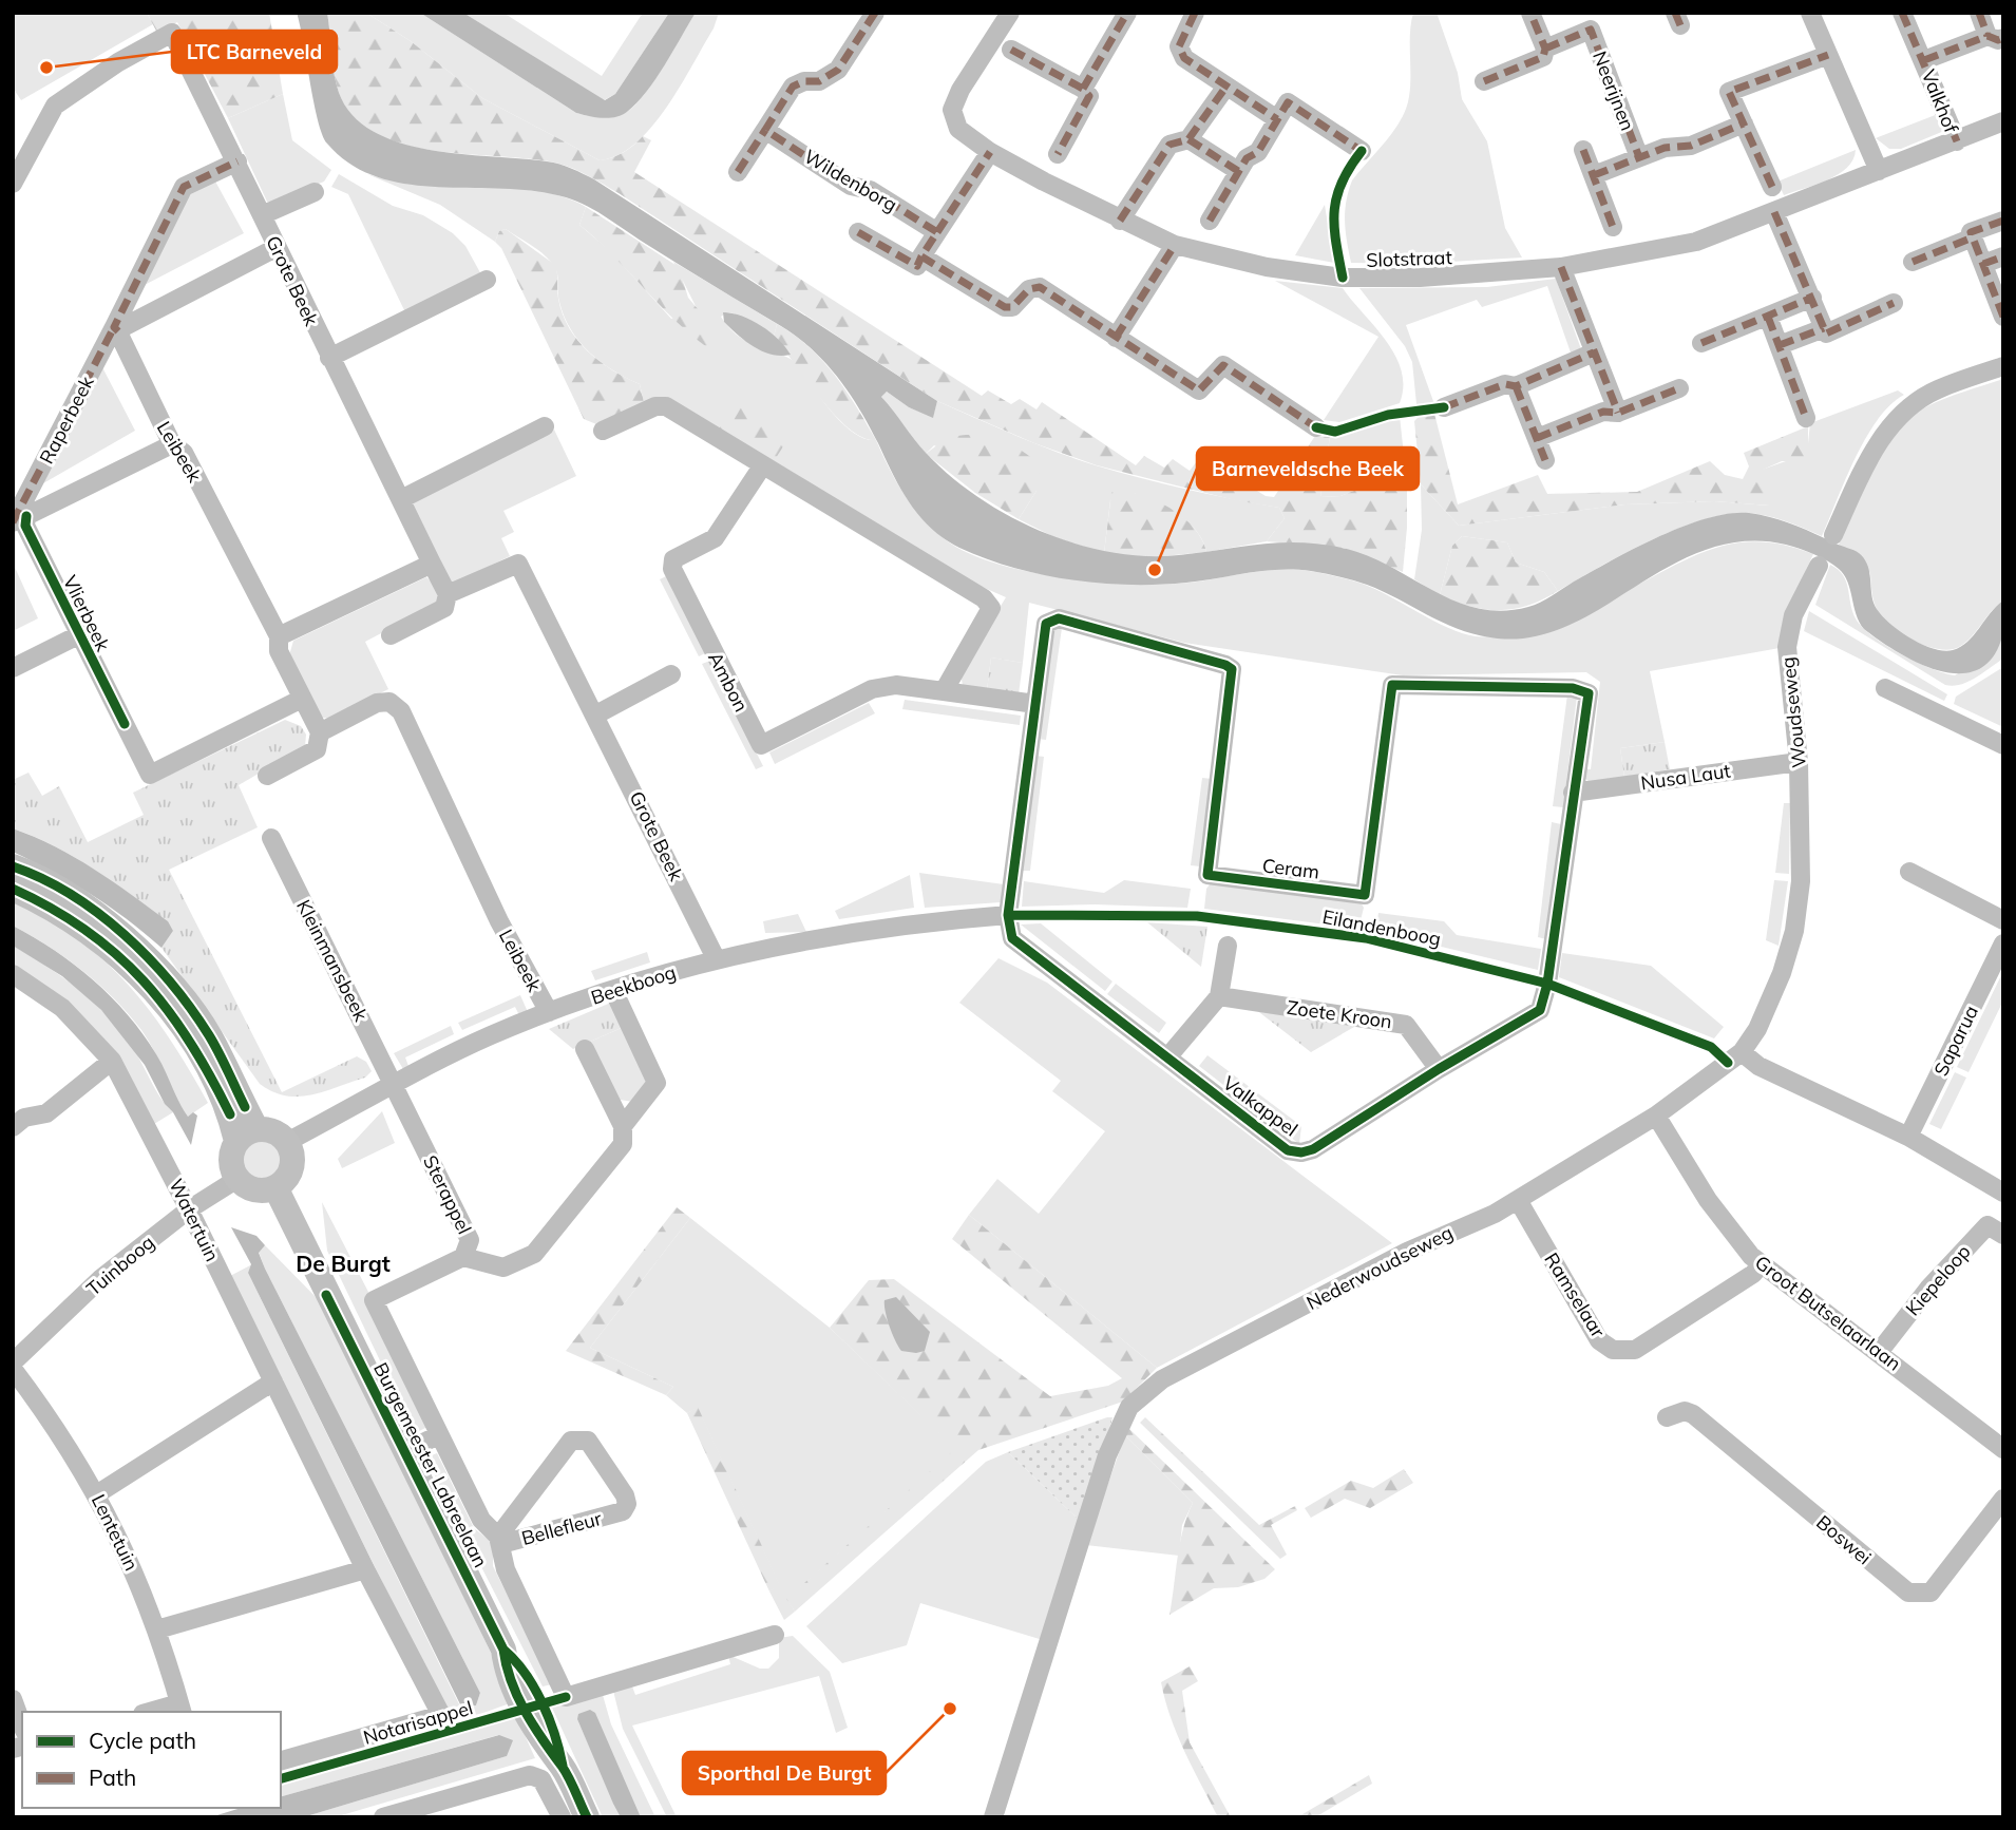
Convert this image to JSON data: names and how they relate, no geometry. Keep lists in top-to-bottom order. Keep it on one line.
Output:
{"streets":{"street":["Neerijnen","Valkhof","Wildenborg","Slotstraat","Grote Beek","Raperbeek","Leibeek","Vlierbeek","Ambon","Woudseweg","Nusa Laut","Ceram","Kleinmansbeek","Beekboog","Zoete Kroon","Saparua","Valkappel","Sterappel","Watertuin","Tuinboog","Nederwoudseweg","Kiepeloop","Ramselaar","Groot Butselaarlaan","Burgemeester Labreelaan","Bellefleur","Lentetuin","Boswei"],"cycle path":["Eilandenboog","Notarisappel"]},"crossings":[["Valkhof","Slotstraat"],["Grote Beek","Beekboog"],["Raperbeek","Leibeek"],["Raperbeek","Vlierbeek"],["Leibeek","Vlierbeek"],["Leibeek","Beekboog"],["Ambon","Ceram"],["Woudseweg","Nusa Laut"],["Woudseweg","Nederwoudseweg"],["Nusa Laut","Ceram"],["Ceram","Beekboog"],["Ceram","Valkappel"],["Kleinmansbeek","Beekboog"],["Kleinmansbeek","Sterappel"],["Beekboog","Valkappel"],["Beekboog","Sterappel"],["Beekboog","Tuinboog"],["Beekboog","Burgemeester Labreelaan"],["Zoete Kroon","Valkappel"],["Watertuin","Tuinboog"],["Tuinboog","Burgemeester Labreelaan"],["Nederwoudseweg","Ramselaar"],["Nederwoudseweg","Groot Butselaarlaan"],["Kiepeloop","Groot Butselaarlaan"],["Ramselaar","Groot Butselaarlaan"]],"districts":["De Burgt"],"places":["LTC Barneveld","Barneveldsche Beek","Sporthal De Burgt"],"legend":["Cycle path","Path"]}
